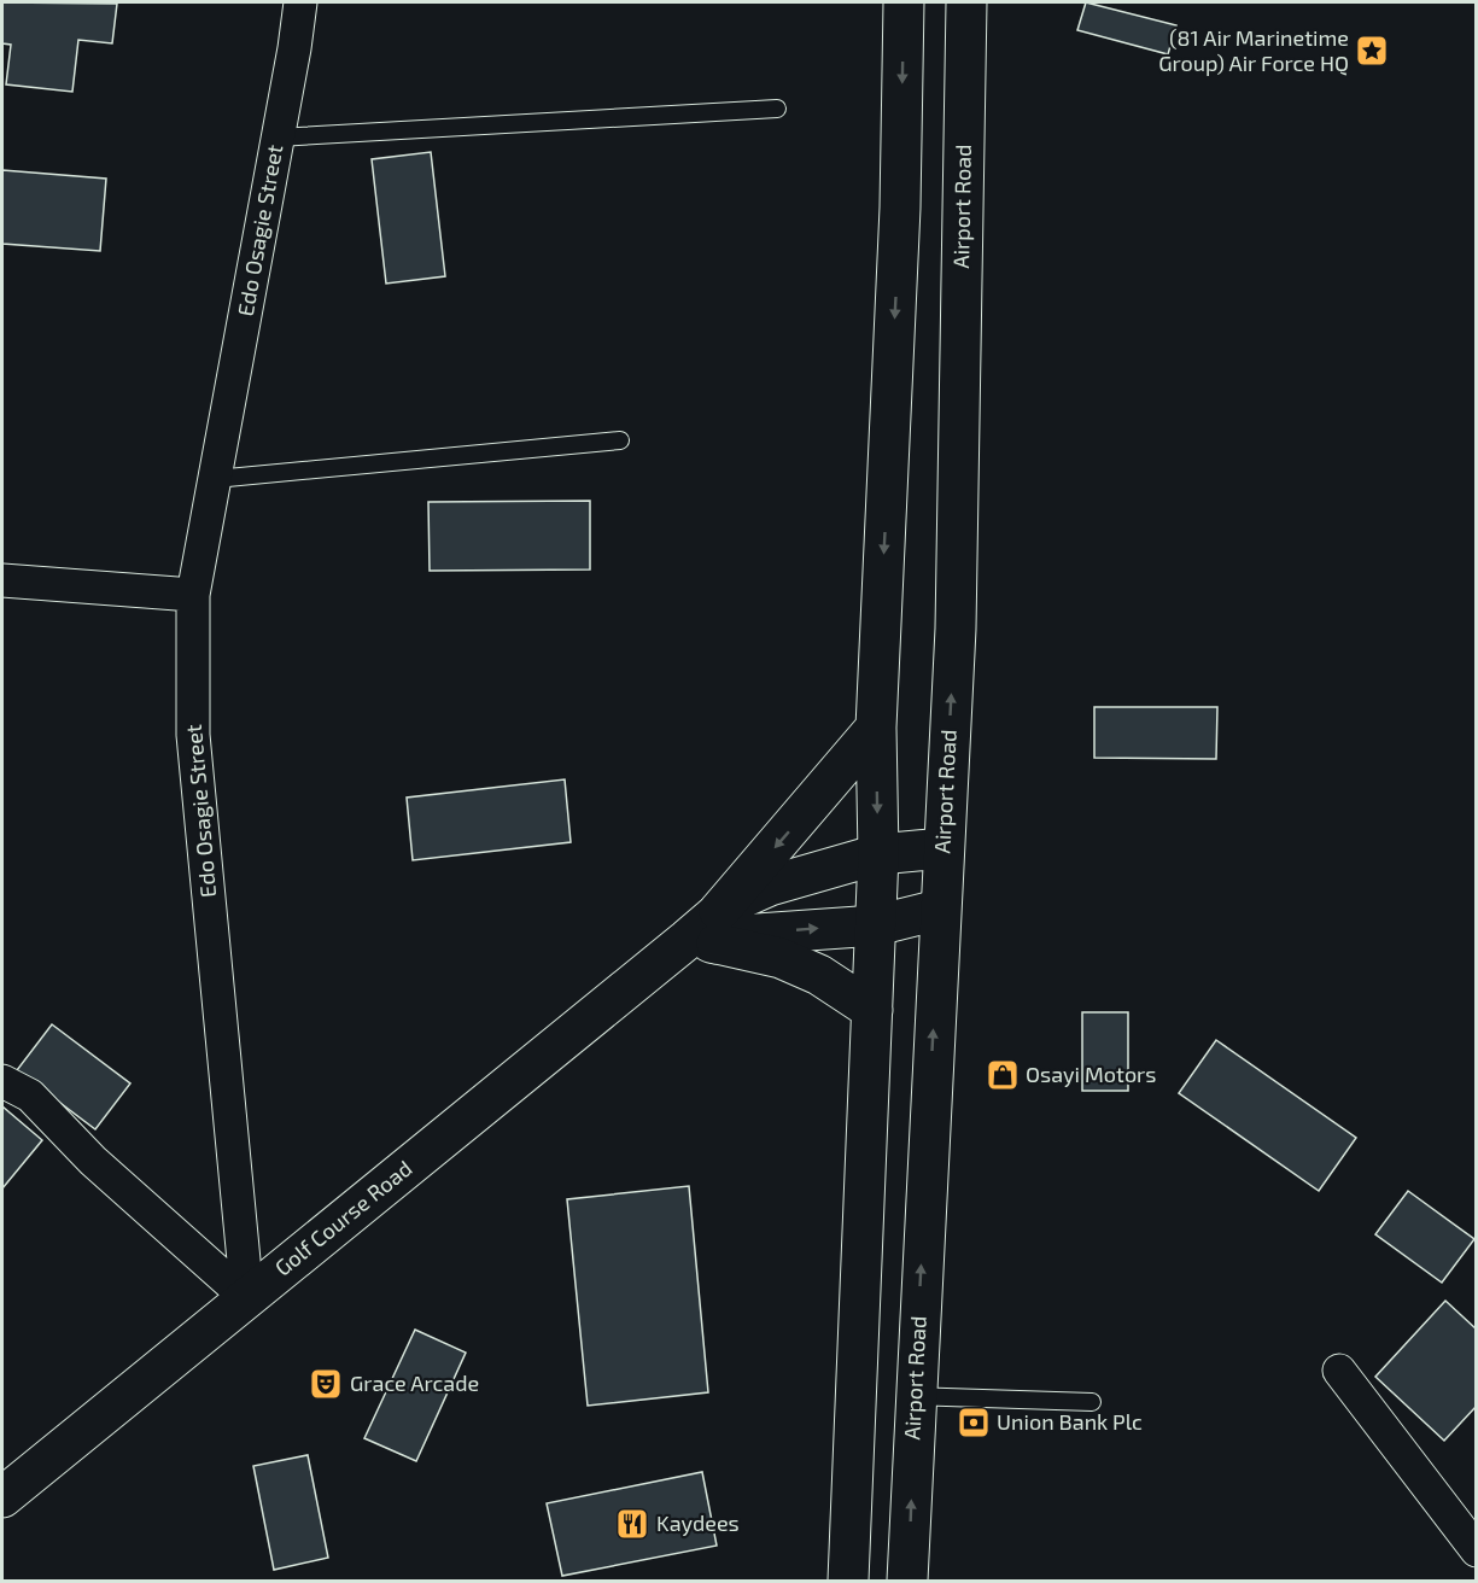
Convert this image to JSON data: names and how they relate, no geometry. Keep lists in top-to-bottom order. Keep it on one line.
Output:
{"streets":{"main road":["Airport Road","Golf Course Road"],"street":["Edo Osagie Street"]},"crossings":[["Airport Road","Golf Course Road"],["Edo Osagie Street","Golf Course Road"]],"places":{"place":["(81 Air Marinetime Group) Air Force HQ"],"shop":["Osayi Motors"],"theatre":["Grace Arcade"],"bank":["Union Bank Plc"],"restaurant":["Kaydees"]}}
